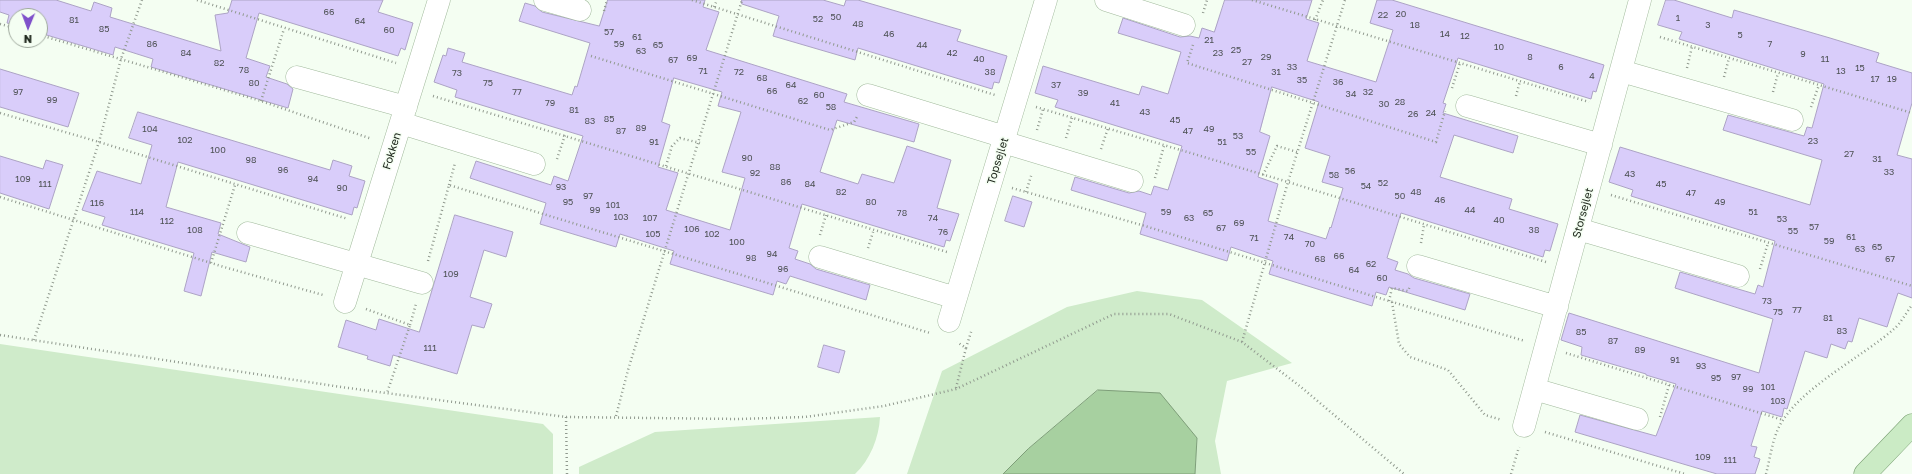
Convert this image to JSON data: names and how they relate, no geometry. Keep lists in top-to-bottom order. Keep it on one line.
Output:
{"streets":{"street":["Fokken","Topsejlet","Storsejlet"]},"house_numbers":["66","20","22","50","1","52","81","64","48","18","3","85","60","57","46","14","5","12","61","21","86","59","7","65","44","10","25","63","84","42","23","9","29","8","69","40","11","67","27","82","33","6","15","78","71","13","72","38","31","73","4","68","17","19","35","36","80","75","64","37","66","97","77","32","39","34","60","99","62","28","79","41","30","58","81","43","24","26","85","45","83","89","104","49","87","47","53","102","23","91","51","100","55","27","90","31","98","88","96","56","33","92","43","58","109","94","86","52","111","84","45","54","93","90","82","48","47","97","50","46","95","80","49","116","101","99","44","114","59","51","78","65","103","107","74","63","53","40","112","69","57","67","106","108","38","55","76","105","102","74","61","71","59","100","70","65","63","94","66","98","68","67","62","96","64","109","60","73","77","75","81","83","85","87","111","89","91","93","97","95","101","99","103","109","111"],"north":"bottom"}
